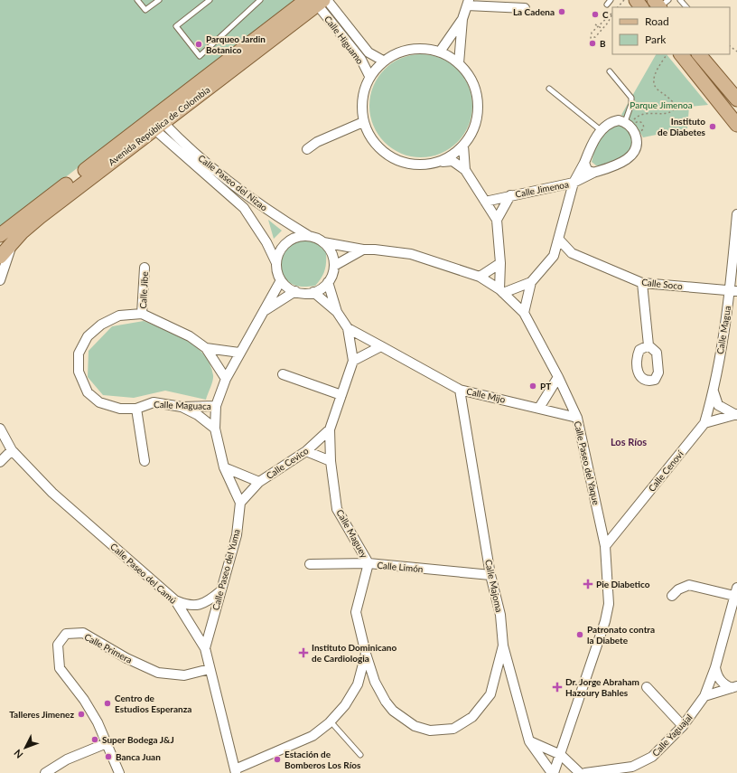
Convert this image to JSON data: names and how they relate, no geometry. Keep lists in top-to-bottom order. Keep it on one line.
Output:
{"streets":{"main road":["Avenida República de Colombia"],"street":["Calle Higuamo","Calle Paseo del Nizao","Calle Jimenoa","Calle Soco","Calle Jibe","Calle Magua","Calle Mijo","Calle Maguaca","Calle Cevico","Calle Paseo del Yaque","Calle Cenoví","Calle Maguey","Calle Limón","Calle Paseo del Yuma","Calle Paseo del Camú","Calle Majoma","Calle Primera","Calle Yaguajal"]},"crossings":[["Calle Higuamo","Avenida República de Colombia"],["Avenida República de Colombia","Calle Paseo del Nizao"],["Calle Paseo del Nizao","Calle Paseo del Yaque"],["Calle Paseo del Nizao","Calle Maguey"],["Calle Soco","Calle Magua"],["Calle Jibe","Calle Maguaca"],["Calle Magua","Calle Cenoví"],["Calle Mijo","Calle Paseo del Yaque"],["Calle Mijo","Calle Maguey"],["Calle Mijo","Calle Majoma"],["Calle Cevico","Calle Maguey"],["Calle Cevico","Calle Paseo del Yuma"],["Calle Paseo del Yaque","Calle Cenoví"],["Calle Paseo del Yaque","Calle Maguey"],["Calle Paseo del Yaque","Calle Majoma"],["Calle Maguey","Calle Limón"],["Calle Maguey","Calle Majoma"],["Calle Limón","Calle Majoma"],["Calle Paseo del Yuma","Calle Paseo del Camú"],["Calle Paseo del Camú","Calle Primera"]],"districts":["Los Ríos"],"parks":["Parque Jimenoa"],"places":{"other":["La Cadena","C","B","Parqueo Jardin Botanico","Instituto de Diabetes","PT","Patronato contra la Diabete","Centro de Estudios Esperanza","Talleres Jimenez","Super Bodega J&J","Banca Juan","Estación de Bomberos Los Ríos"],"health":["Pie Diabetico","Instituto Dominicano de Cardiologia","Dr. Jorge Abraham Hazoury Bahles"]},"legend":["Road","Park"],"north":"bottom left"}
